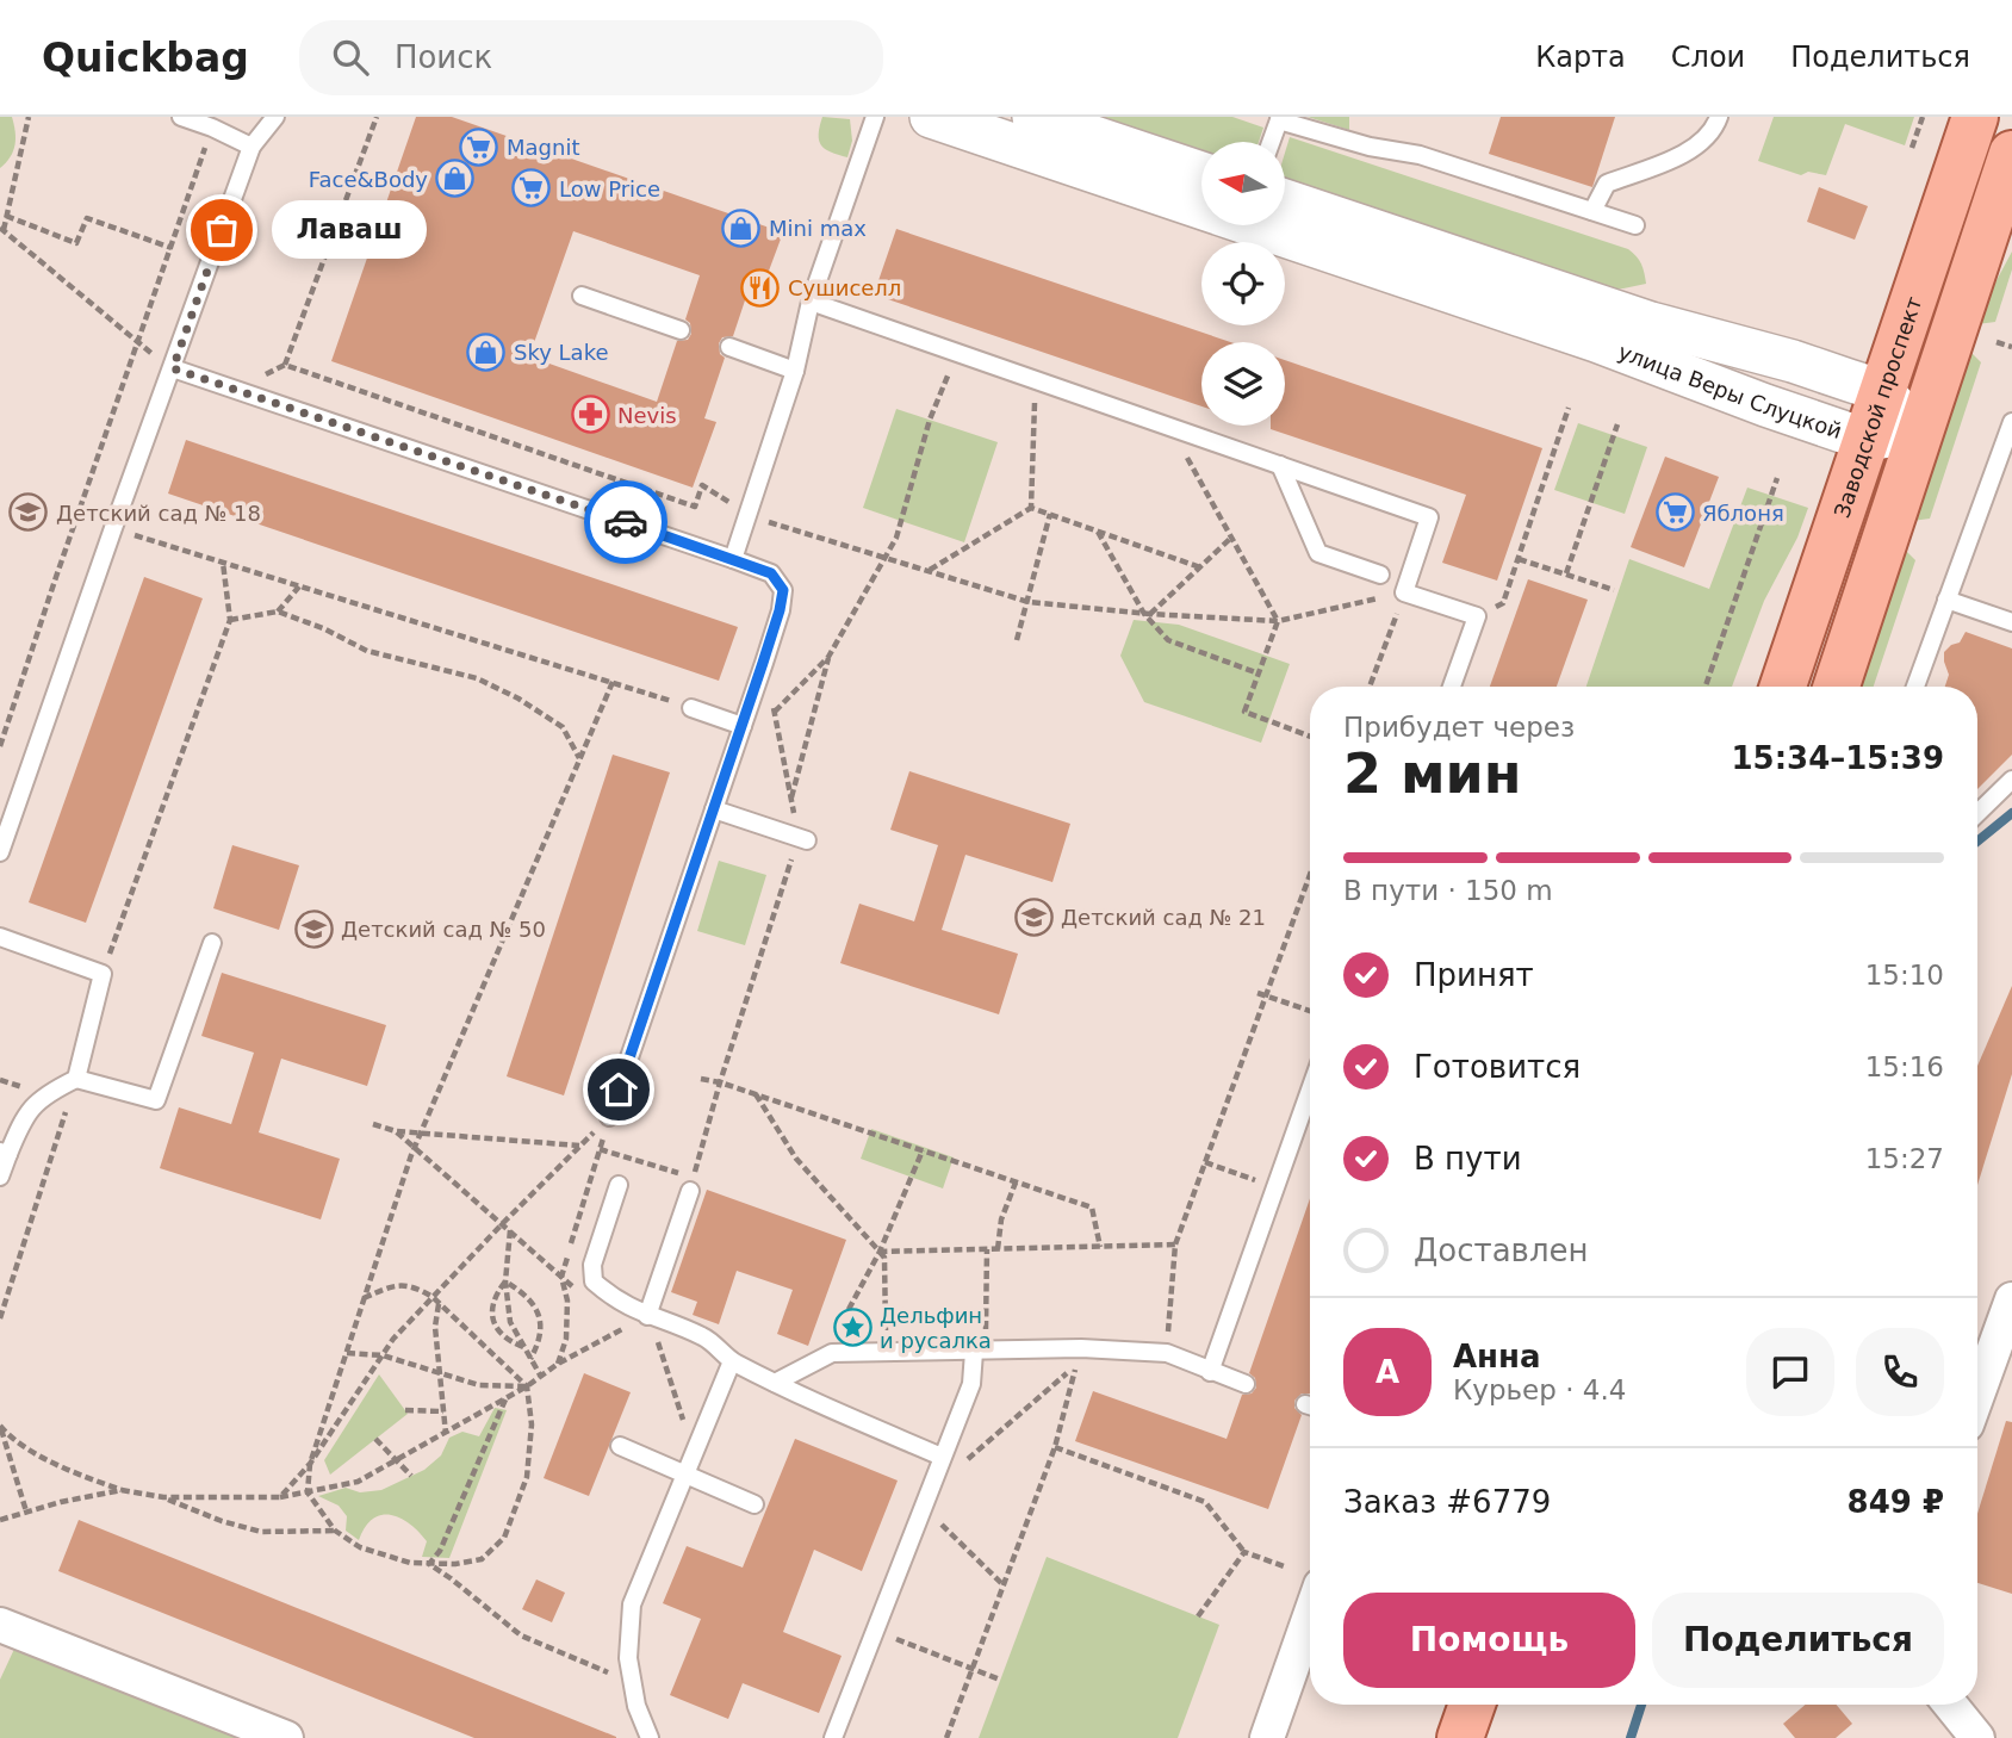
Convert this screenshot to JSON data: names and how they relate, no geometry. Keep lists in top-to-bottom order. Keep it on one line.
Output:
{"streets":{"main road":["Заводской проспект"],"street":["улица Веры Слуцкой"]},"crossings":[["улица Веры Слуцкой","Заводской проспект"]],"places":{"supermarket":["Magnit","Low Price","Яблоня"],"shop":["Face&Body","Mini max","Sky Lake"],"other":["Лаваш"],"restaurant":["Сушиселл"],"pharmacy":["Nevis"],"school or university":["Детский сад № 18","Детский сад № 21","Детский сад № 50"],"place":["Дельфин и русалка"]},"north":"left","page":{"header":"Quickbag","search":"Поиск","nav":["Карта","Слои","Поделиться"],"bubble":"Лаваш","heading":["2 мин","Прибудет через","15:34–15:39"],"panel":["Анна","Курьер · 4.4","Заказ #6779","849 ₽"],"bar":"В пути · 150 m","list":[["Принят","15:10"],["Готовится","15:16"],["В пути","15:27"],"Доставлен"],"round":"А","buttons":["Помощь","Поделиться"]}}
